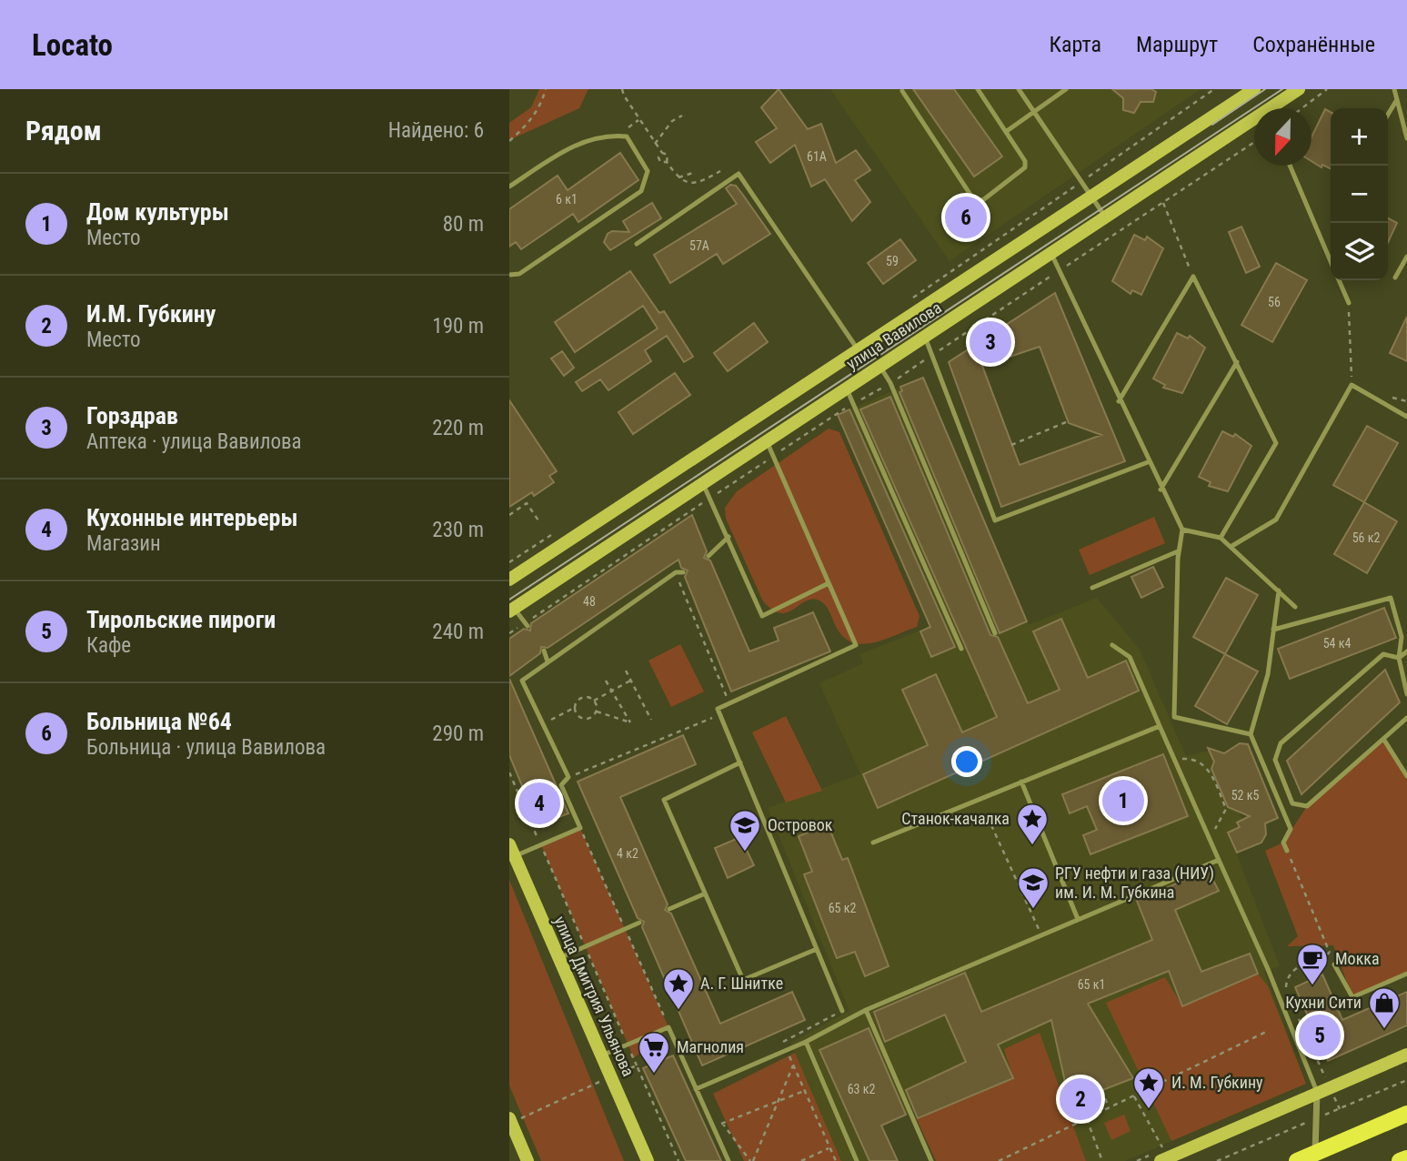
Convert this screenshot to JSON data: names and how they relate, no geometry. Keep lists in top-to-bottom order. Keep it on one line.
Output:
{"streets":{"main road":["улица Вавилова","улица Дмитрия Ульянова"]},"places":{"place":["Cтанок-качалка","А. Г. Шнитке","И. М. Губкину"],"school or university":["Островок","РГУ нефти и газа (НИУ) им. И. М. Губкина"],"cafe":["Мокка"],"shop":["Кухни Сити"],"supermarket":["Магнолия"]},"house_numbers":["61А","6 к1","57А","59","56","56 к2","48","54 к4","52 к5","4 к2","65 к2","65 к1","63 к2"],"north":"bottom","page":{"header":"Locato","nav":["Карта","Маршрут","Сохранённые"],"heading":["Рядом","Найдено: 6"],"map_buttons":["+","−"],"list":[{"mark":"1","name":"Дом культуры","note":"Место","value":"80 m"},{"mark":"2","name":"И.М. Губкину","note":"Место","value":"190 m"},{"mark":"3","name":"Горздрав","note":"Аптека · улица Вавилова","value":"220 m"},{"mark":"4","name":"Кухонные интерьеры","note":"Магазин","value":"230 m"},{"mark":"5","name":"Тирольские пироги","note":"Кафе","value":"240 m"},{"mark":"6","name":"Больница №64","note":"Больница · улица Вавилова","value":"290 m"}],"pins":["6","3","1","4","5","2"]}}
